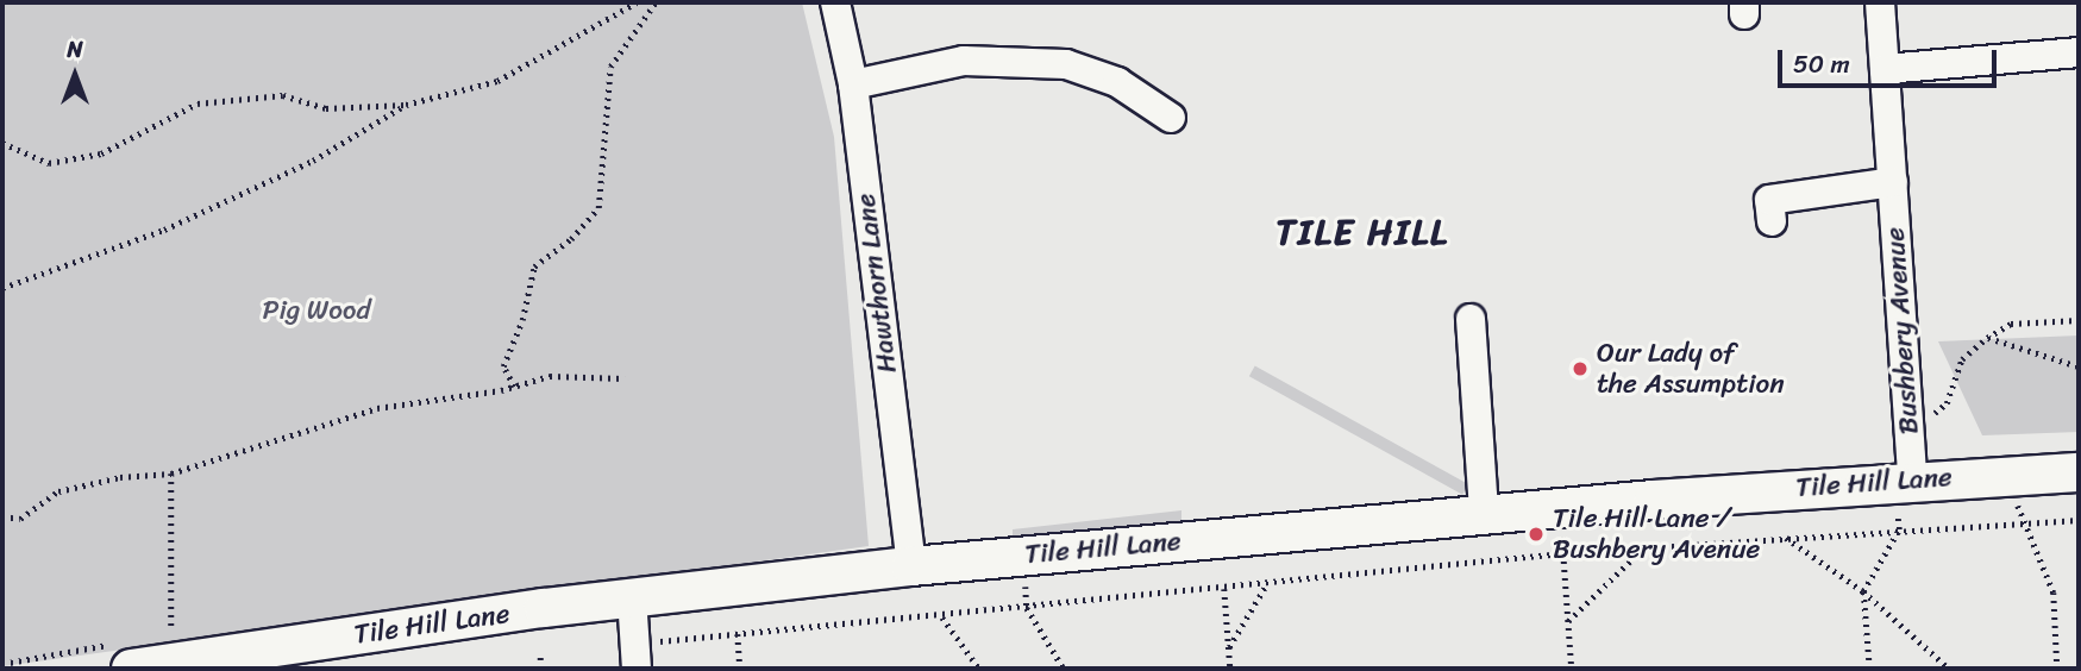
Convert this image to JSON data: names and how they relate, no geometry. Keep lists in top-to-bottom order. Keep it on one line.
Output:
{"streets":{"main road":["Tile Hill Lane"],"street":["Hawthorn Lane","Bushbery Avenue"]},"crossings":[["Hawthorn Lane","Tile Hill Lane"],["Bushbery Avenue","Tile Hill Lane"]],"districts":["TILE HILL"],"parks":["Pig Wood"],"places":["Our Lady of the Assumption","Tile Hill Lane / Bushbery Avenue"],"scale_bar":"50 m","north":"top"}
